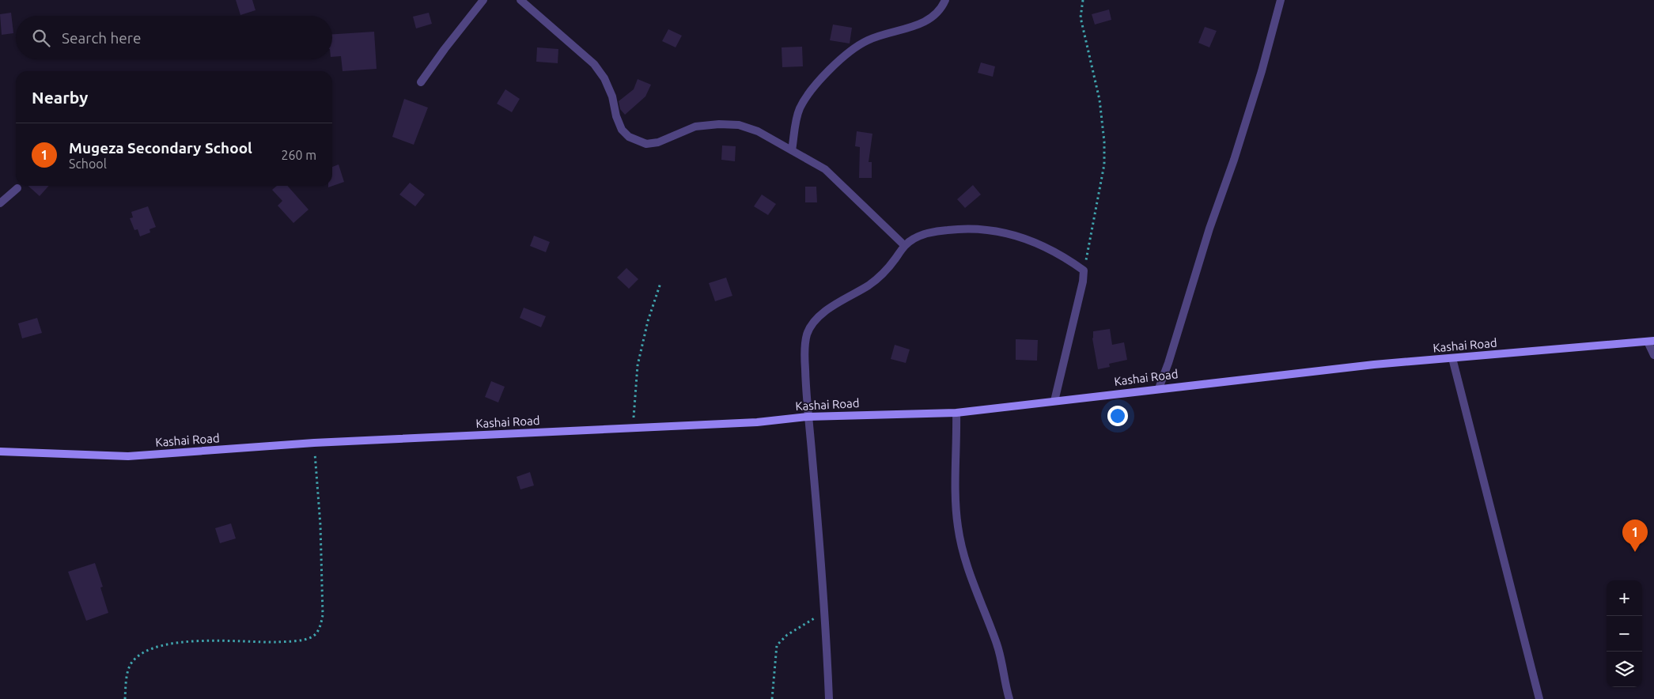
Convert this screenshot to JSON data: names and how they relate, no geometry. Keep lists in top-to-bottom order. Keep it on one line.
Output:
{"streets":{"street":["Kashai Road"]},"page":{"search":"Search here","heading":"Nearby","list":[{"mark":"1","name":"Mugeza Secondary School","note":"School","value":"260 m"}],"pins":"1","map_buttons":["+","−"]}}
